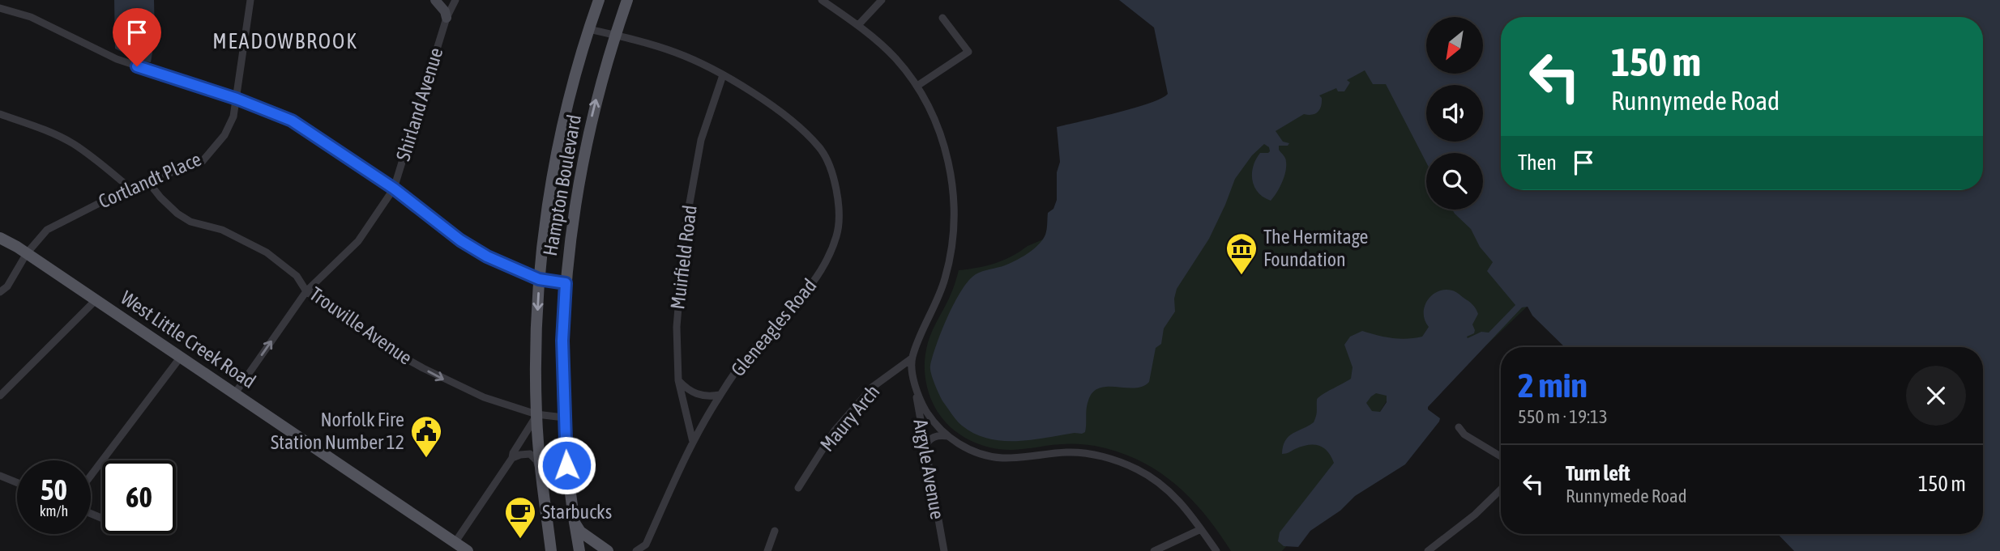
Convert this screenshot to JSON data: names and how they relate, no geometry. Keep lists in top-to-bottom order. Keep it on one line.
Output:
{"streets":{"main road":["Hampton Boulevard","West Little Creek Road"],"street":["Shirland Avenue","Cortlandt Place","Muirfield Road","Trouville Avenue","Gleneagles Road","Maury Arch","Argyle Avenue"]},"crossings":[["Shirland Avenue","Trouville Avenue"],["Shirland Avenue","West Little Creek Road"],["Cortlandt Place","Trouville Avenue"],["Cortlandt Place","West Little Creek Road"],["Hampton Boulevard","Trouville Avenue"],["Hampton Boulevard","Gleneagles Road"],["Muirfield Road","Gleneagles Road"],["Maury Arch","Argyle Avenue"]],"one_way":["Trouville Avenue"],"districts":["MEADOWBROOK"],"places":{"museum":["The Hermitage Foundation"],"public building":["Norfolk Fire Station Number 12"],"cafe":["Starbucks"]},"north":"bottom left","page":{"turn":["150 m","Runnymede Road"],"then":"Then","heading":["2 min","550 m · 19:13"],"list":[{"name":"Turn left","note":"Runnymede Road","value":"150 m"}],"speed":"50 km/h","limit":"60"}}
